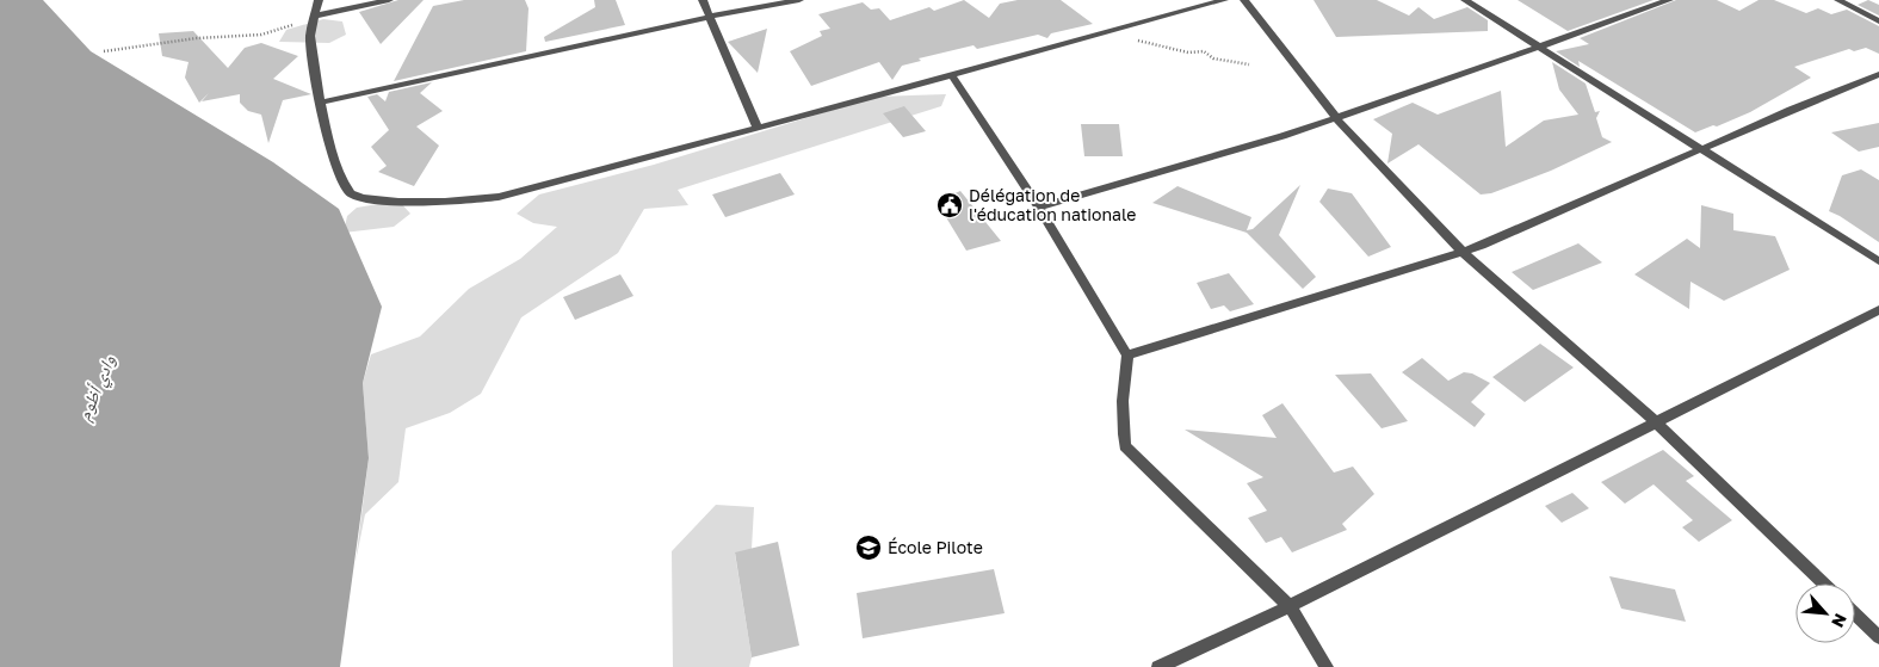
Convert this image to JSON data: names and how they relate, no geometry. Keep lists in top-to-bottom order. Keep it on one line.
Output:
{"water":["وادي أظوم"],"places":{"public building":["Délégation de l'éducation nationale"],"school or university":["École Pilote"]},"north":"bottom right"}
